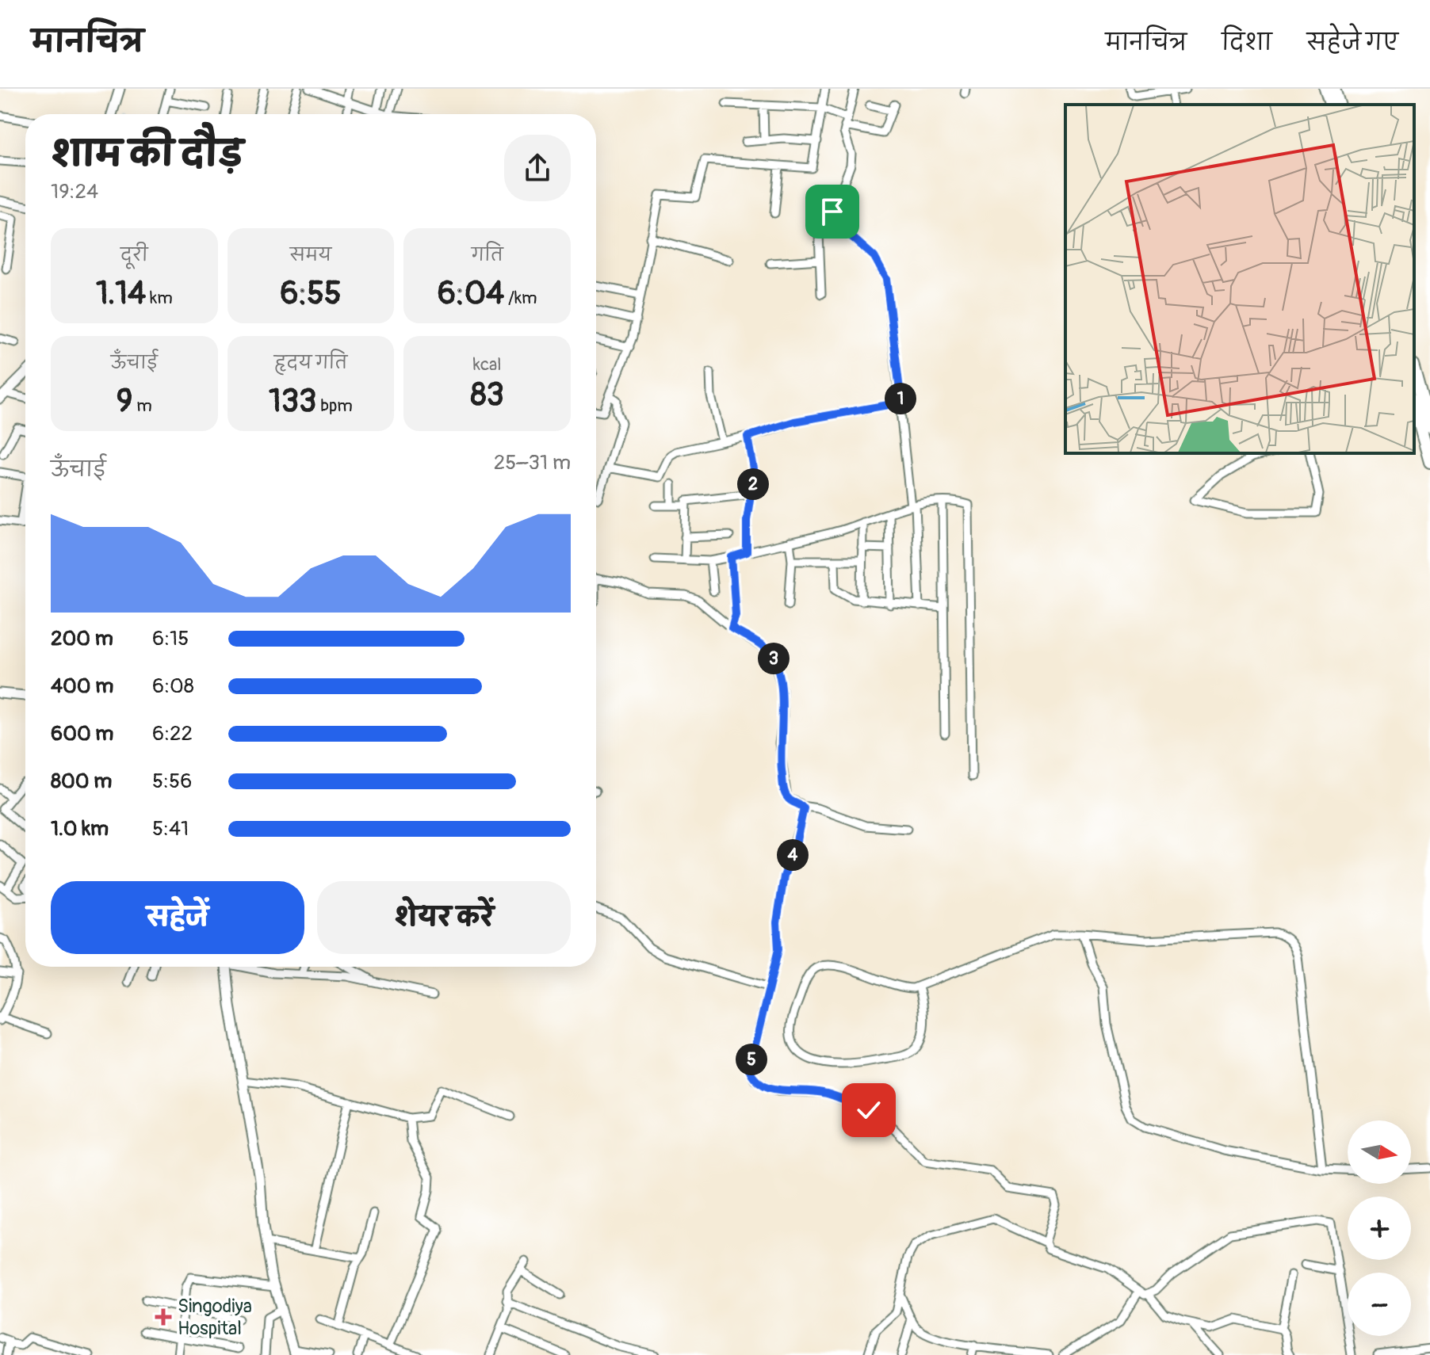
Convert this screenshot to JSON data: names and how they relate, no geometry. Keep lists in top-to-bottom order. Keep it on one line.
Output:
{"places":{"health":["Singodiya Hospital"]},"north":"right","page":{"header":"मानचित्र","nav":["मानचित्र","दिशा","सहेजे गए"],"heading":["शाम की दौड़","19:24"],"stats":[["दूरी","1.14 km"],["समय","6:55"],["गति","6:04 /km"],["ऊँचाई","9 m"],["हृदय गति","133 bpm"],["kcal","83"]],"pins":["1","2","3","4","5"],"chart":["ऊँचाई","25–31 m"],"list":[{"name":"200 m","note":"6:15"},{"name":"400 m","note":"6:08"},{"name":"600 m","note":"6:22"},{"name":"800 m","note":"5:56"},{"name":"1.0 km","note":"5:41"}],"buttons":["सहेजें","शेयर करें"],"map_buttons":["+","−"]}}
